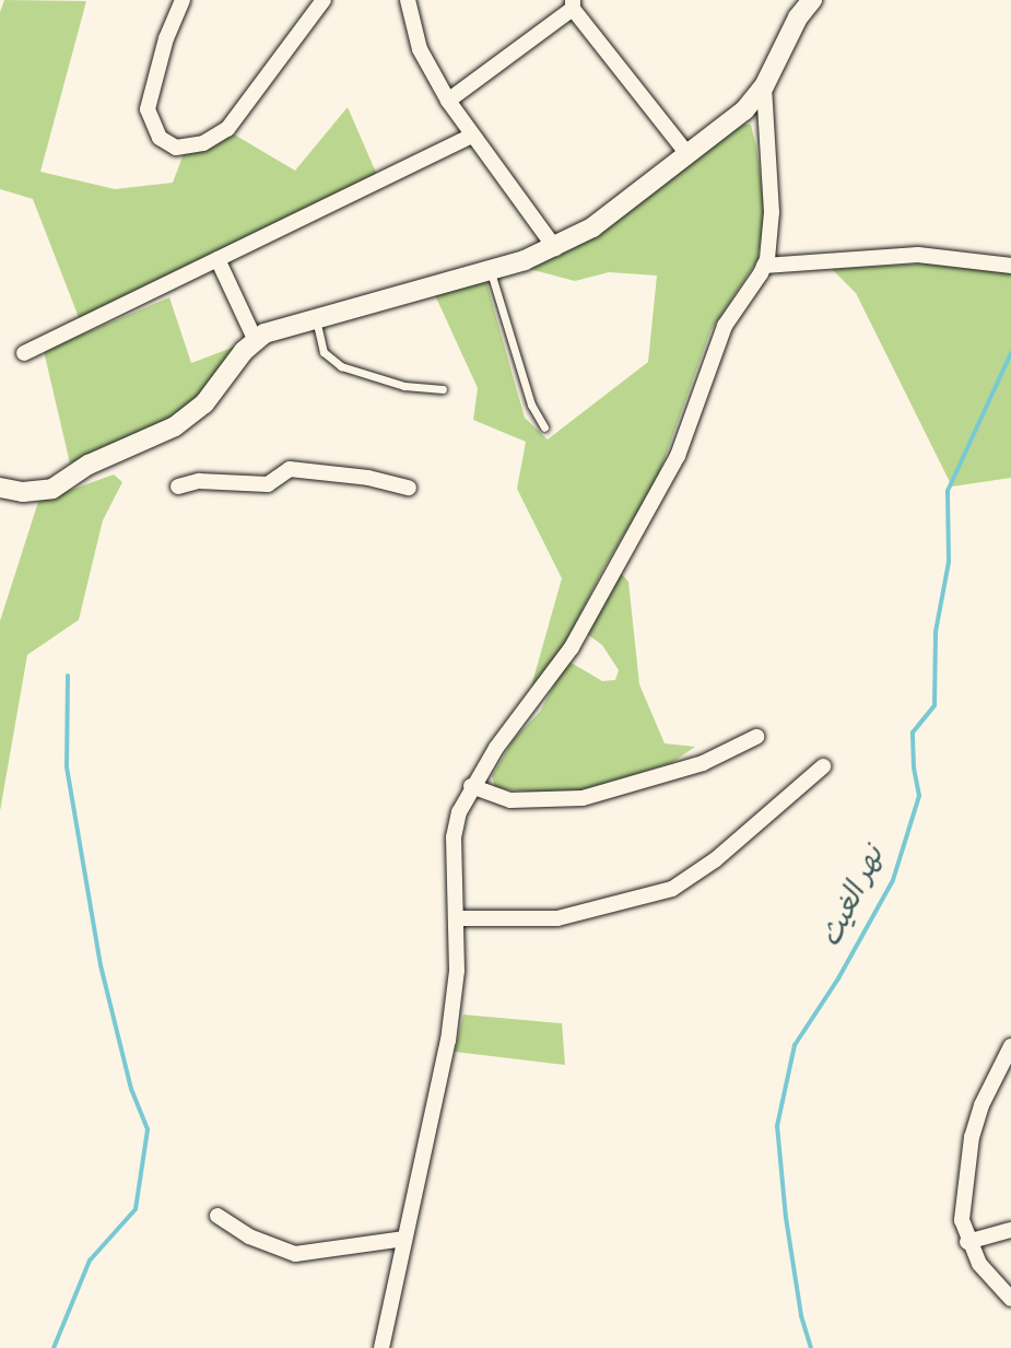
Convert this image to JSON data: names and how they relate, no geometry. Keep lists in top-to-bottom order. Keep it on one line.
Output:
{"water":["نهر الغيث"]}
